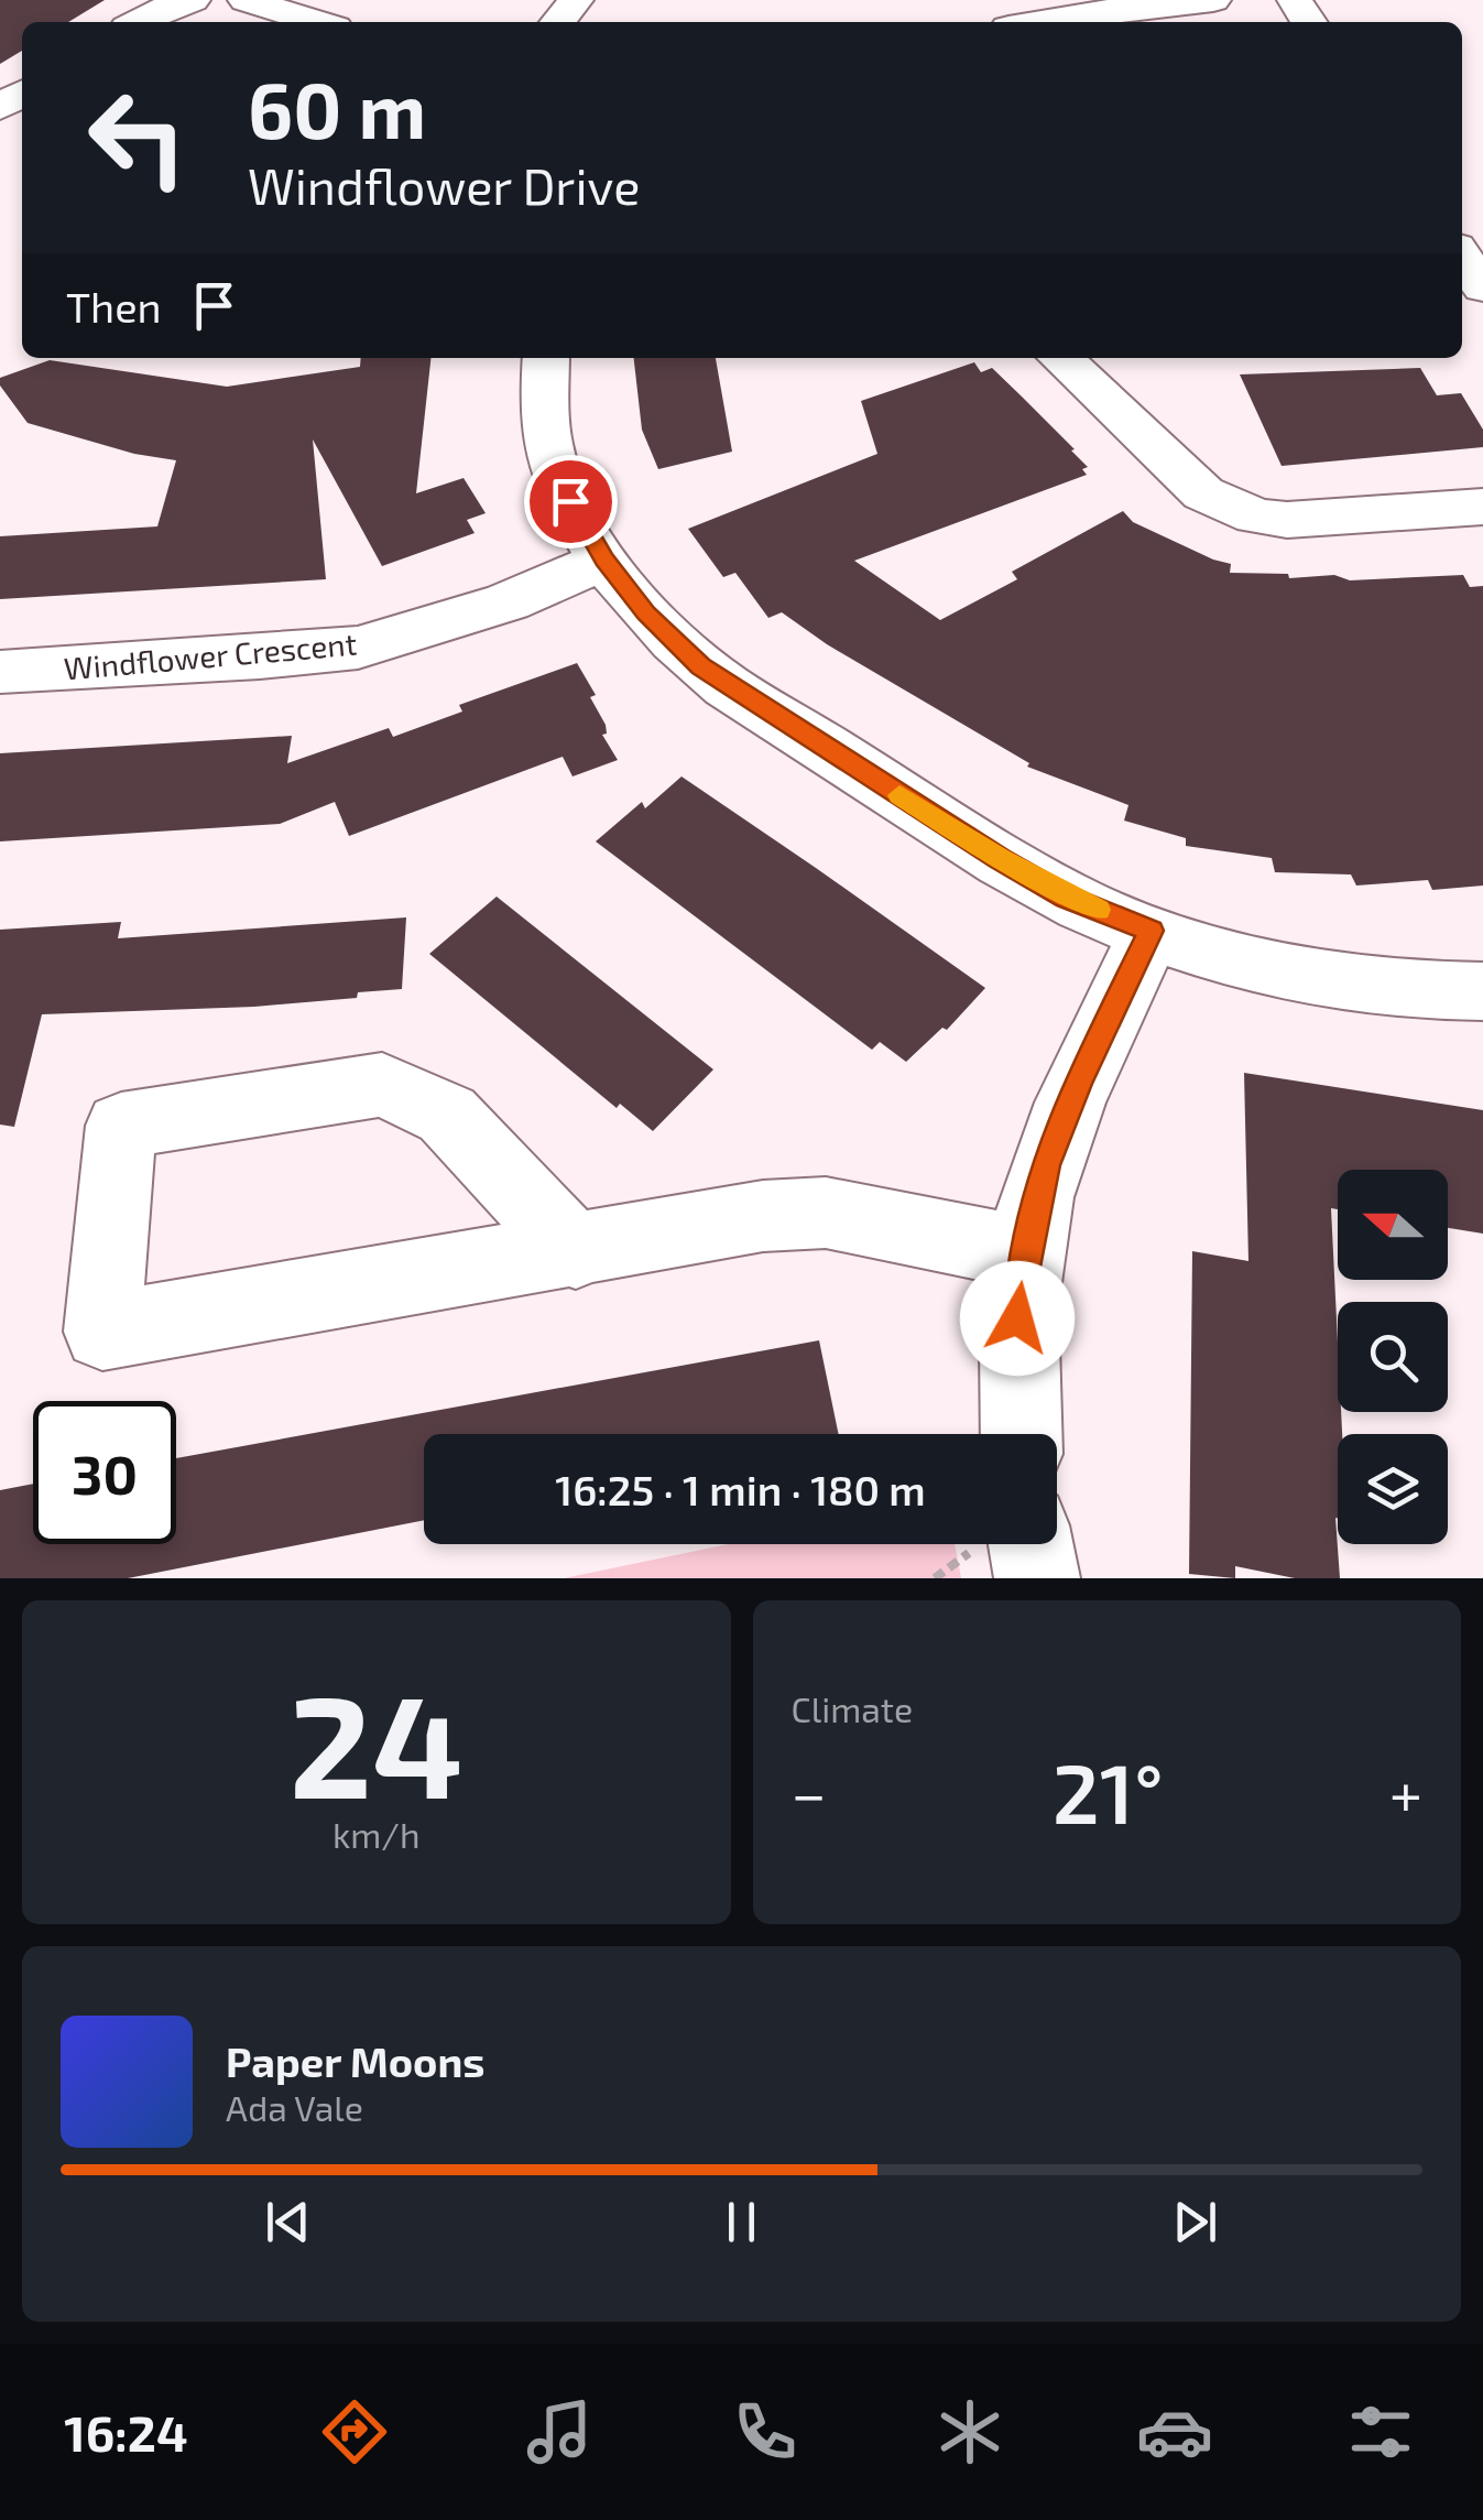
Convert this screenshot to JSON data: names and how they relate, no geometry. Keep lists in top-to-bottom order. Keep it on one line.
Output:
{"streets":{"street":["Windflower Crescent"]},"north":"left","page":{"turn":["60 m","Windflower Drive"],"then":"Then","limit":"30","trip":"16:25 · 1 min · 180 m","tile":[["24","km/h"],"Climate"],"heat":["−","21°","+"],"song":["Paper Moons","Ada Vale"],"tabs":"16:24"}}
